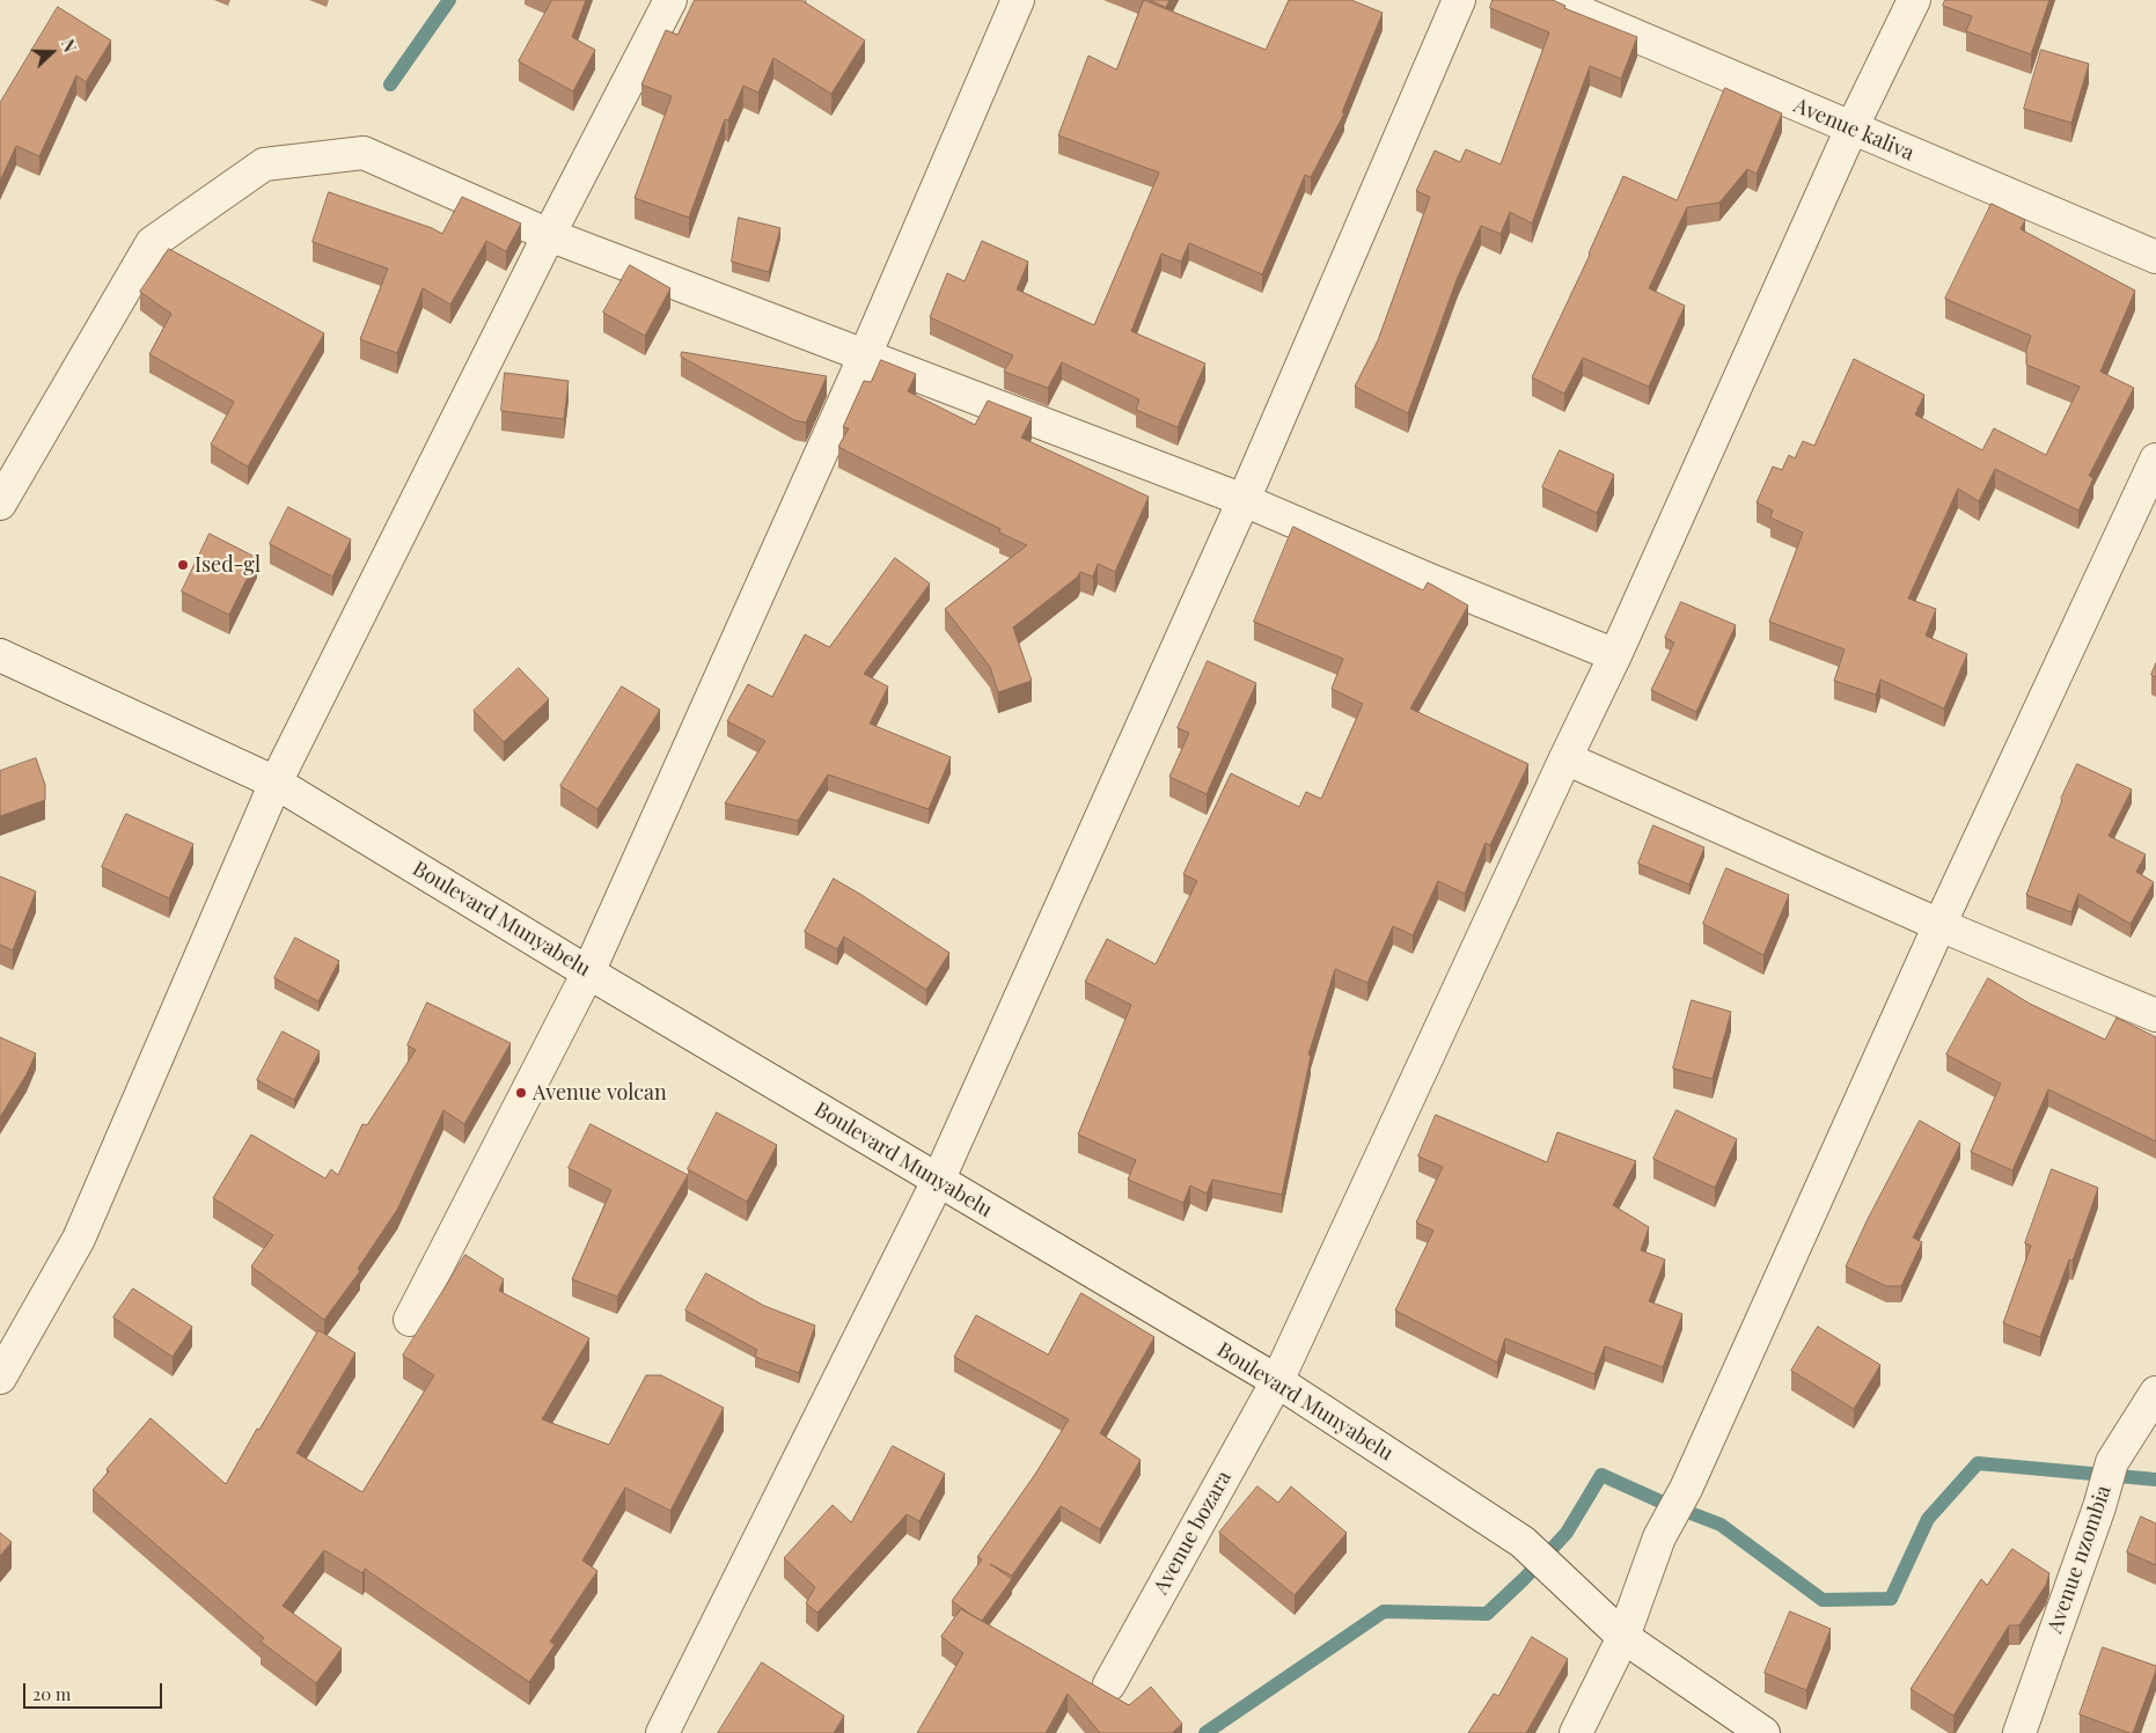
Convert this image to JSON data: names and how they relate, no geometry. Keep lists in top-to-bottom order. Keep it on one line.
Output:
{"streets":{"street":["Avenue kaliva","Boulevard Munyabelu","Avenue bozara","Avenue nzombia"]},"crossings":[["Avenue kaliva","Avenue bozara"],["Boulevard Munyabelu","Avenue bozara"]],"places":["Ised-gl","Avenue volcan"],"scale_bar":"20 m","north":"right"}
